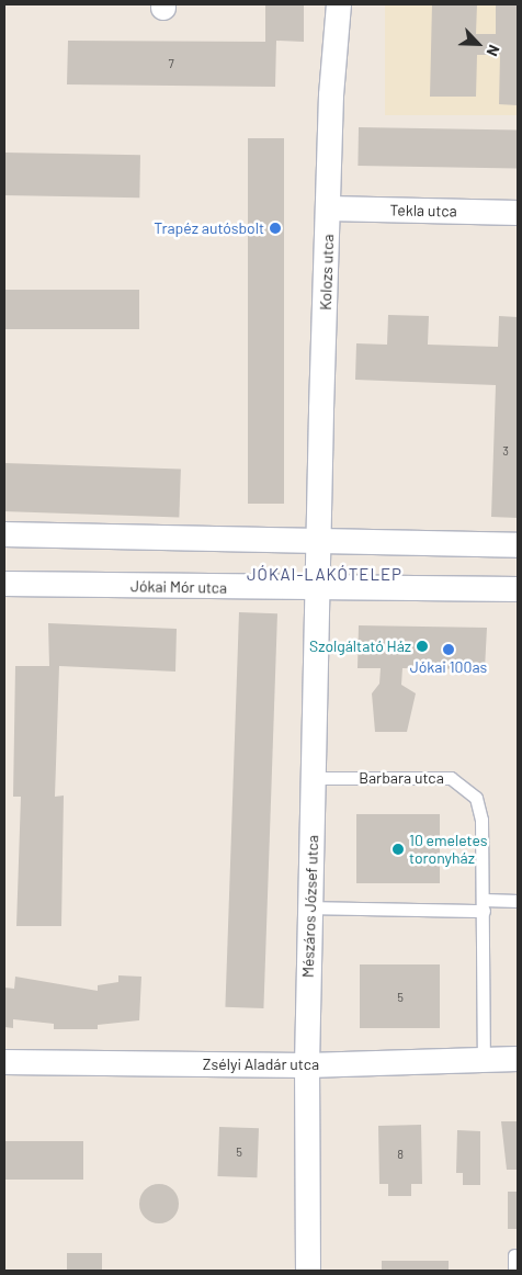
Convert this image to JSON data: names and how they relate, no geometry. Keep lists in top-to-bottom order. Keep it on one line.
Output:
{"streets":{"street":["Tekla utca","Kolozs utca","Jókai Mór utca","Mészáros József utca","Zsélyi Aladár utca"],"lane":["Barbara utca"]},"crossings":[["Tekla utca","Kolozs utca"],["Kolozs utca","Mészáros József utca"],["Jókai Mór utca","Mészáros József utca"],["Barbara utca","Mészáros József utca"],["Barbara utca","Zsélyi Aladár utca"],["Mészáros József utca","Zsélyi Aladár utca"]],"districts":["JÓKAI-LAKÓTELEP"],"places":["Trapéz autósbolt","Szolgáltató Ház","Jókai 100as","10 emeletes toronyház"],"house_numbers":["7","3","5","5","8"],"north":"bottom right"}
